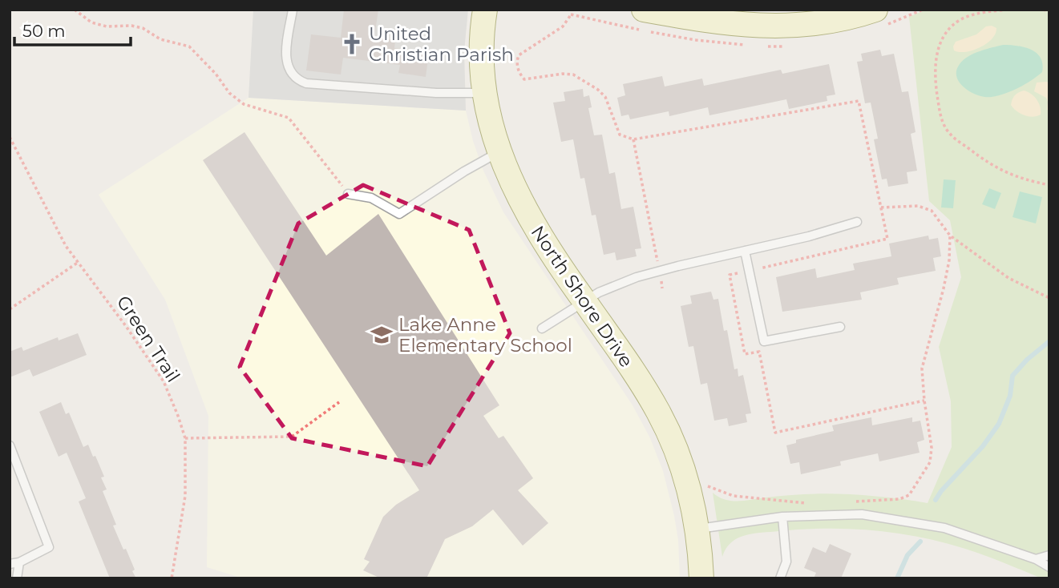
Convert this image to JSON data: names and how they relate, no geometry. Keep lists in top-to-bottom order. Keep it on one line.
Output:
{"streets":{"street":["North Shore Drive"],"path":["Green Trail"]},"places":{"church":["United Christian Parish"],"school or university":["Lake Anne Elementary School"]},"scale_bar":"50 m"}
